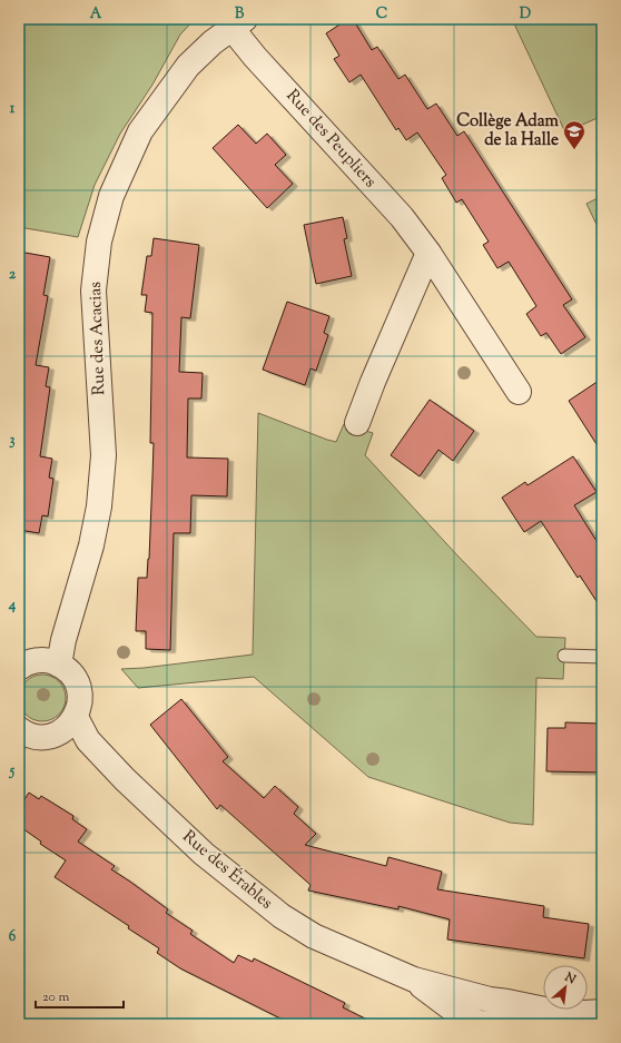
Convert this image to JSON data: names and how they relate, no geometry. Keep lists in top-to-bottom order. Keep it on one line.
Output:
{"streets":{"street":["Rue des Peupliers","Rue des Acacias","Rue des Érables"]},"crossings":[["Rue des Peupliers","Rue des Acacias"]],"places":{"school or university":["Collège Adam de la Halle"]},"scale_bar":"20 m","north":"top right","grid":{"columns":["A","B","C","D"],"rows":["1","2","3","4","5","6"]}}
